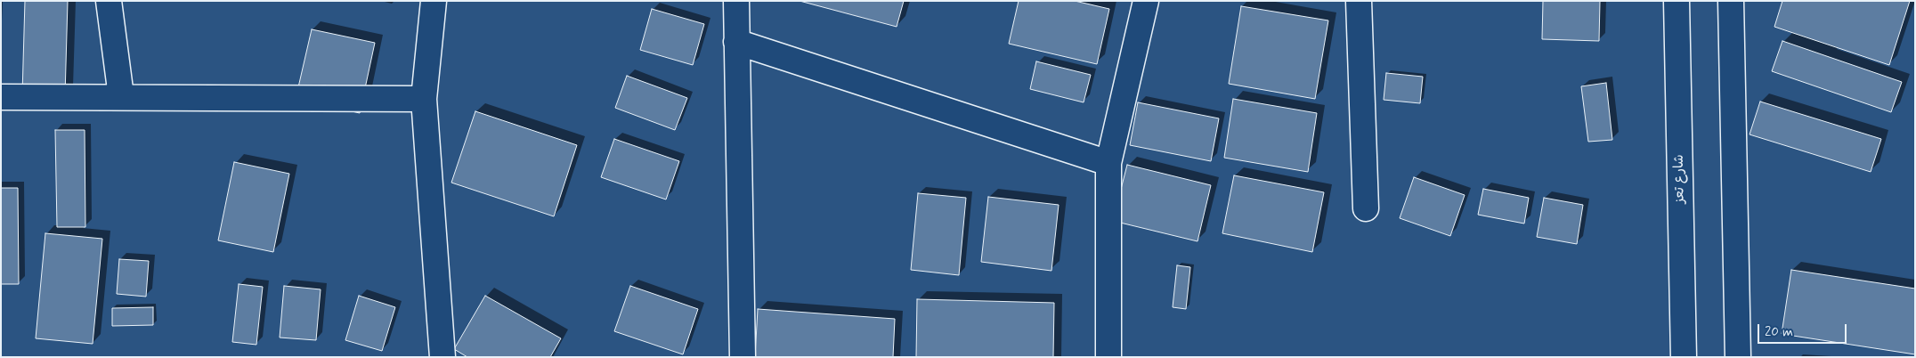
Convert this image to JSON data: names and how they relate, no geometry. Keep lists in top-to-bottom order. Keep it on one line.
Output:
{"streets":{"main road":["شارع تعز"]},"scale_bar":"20 m"}
